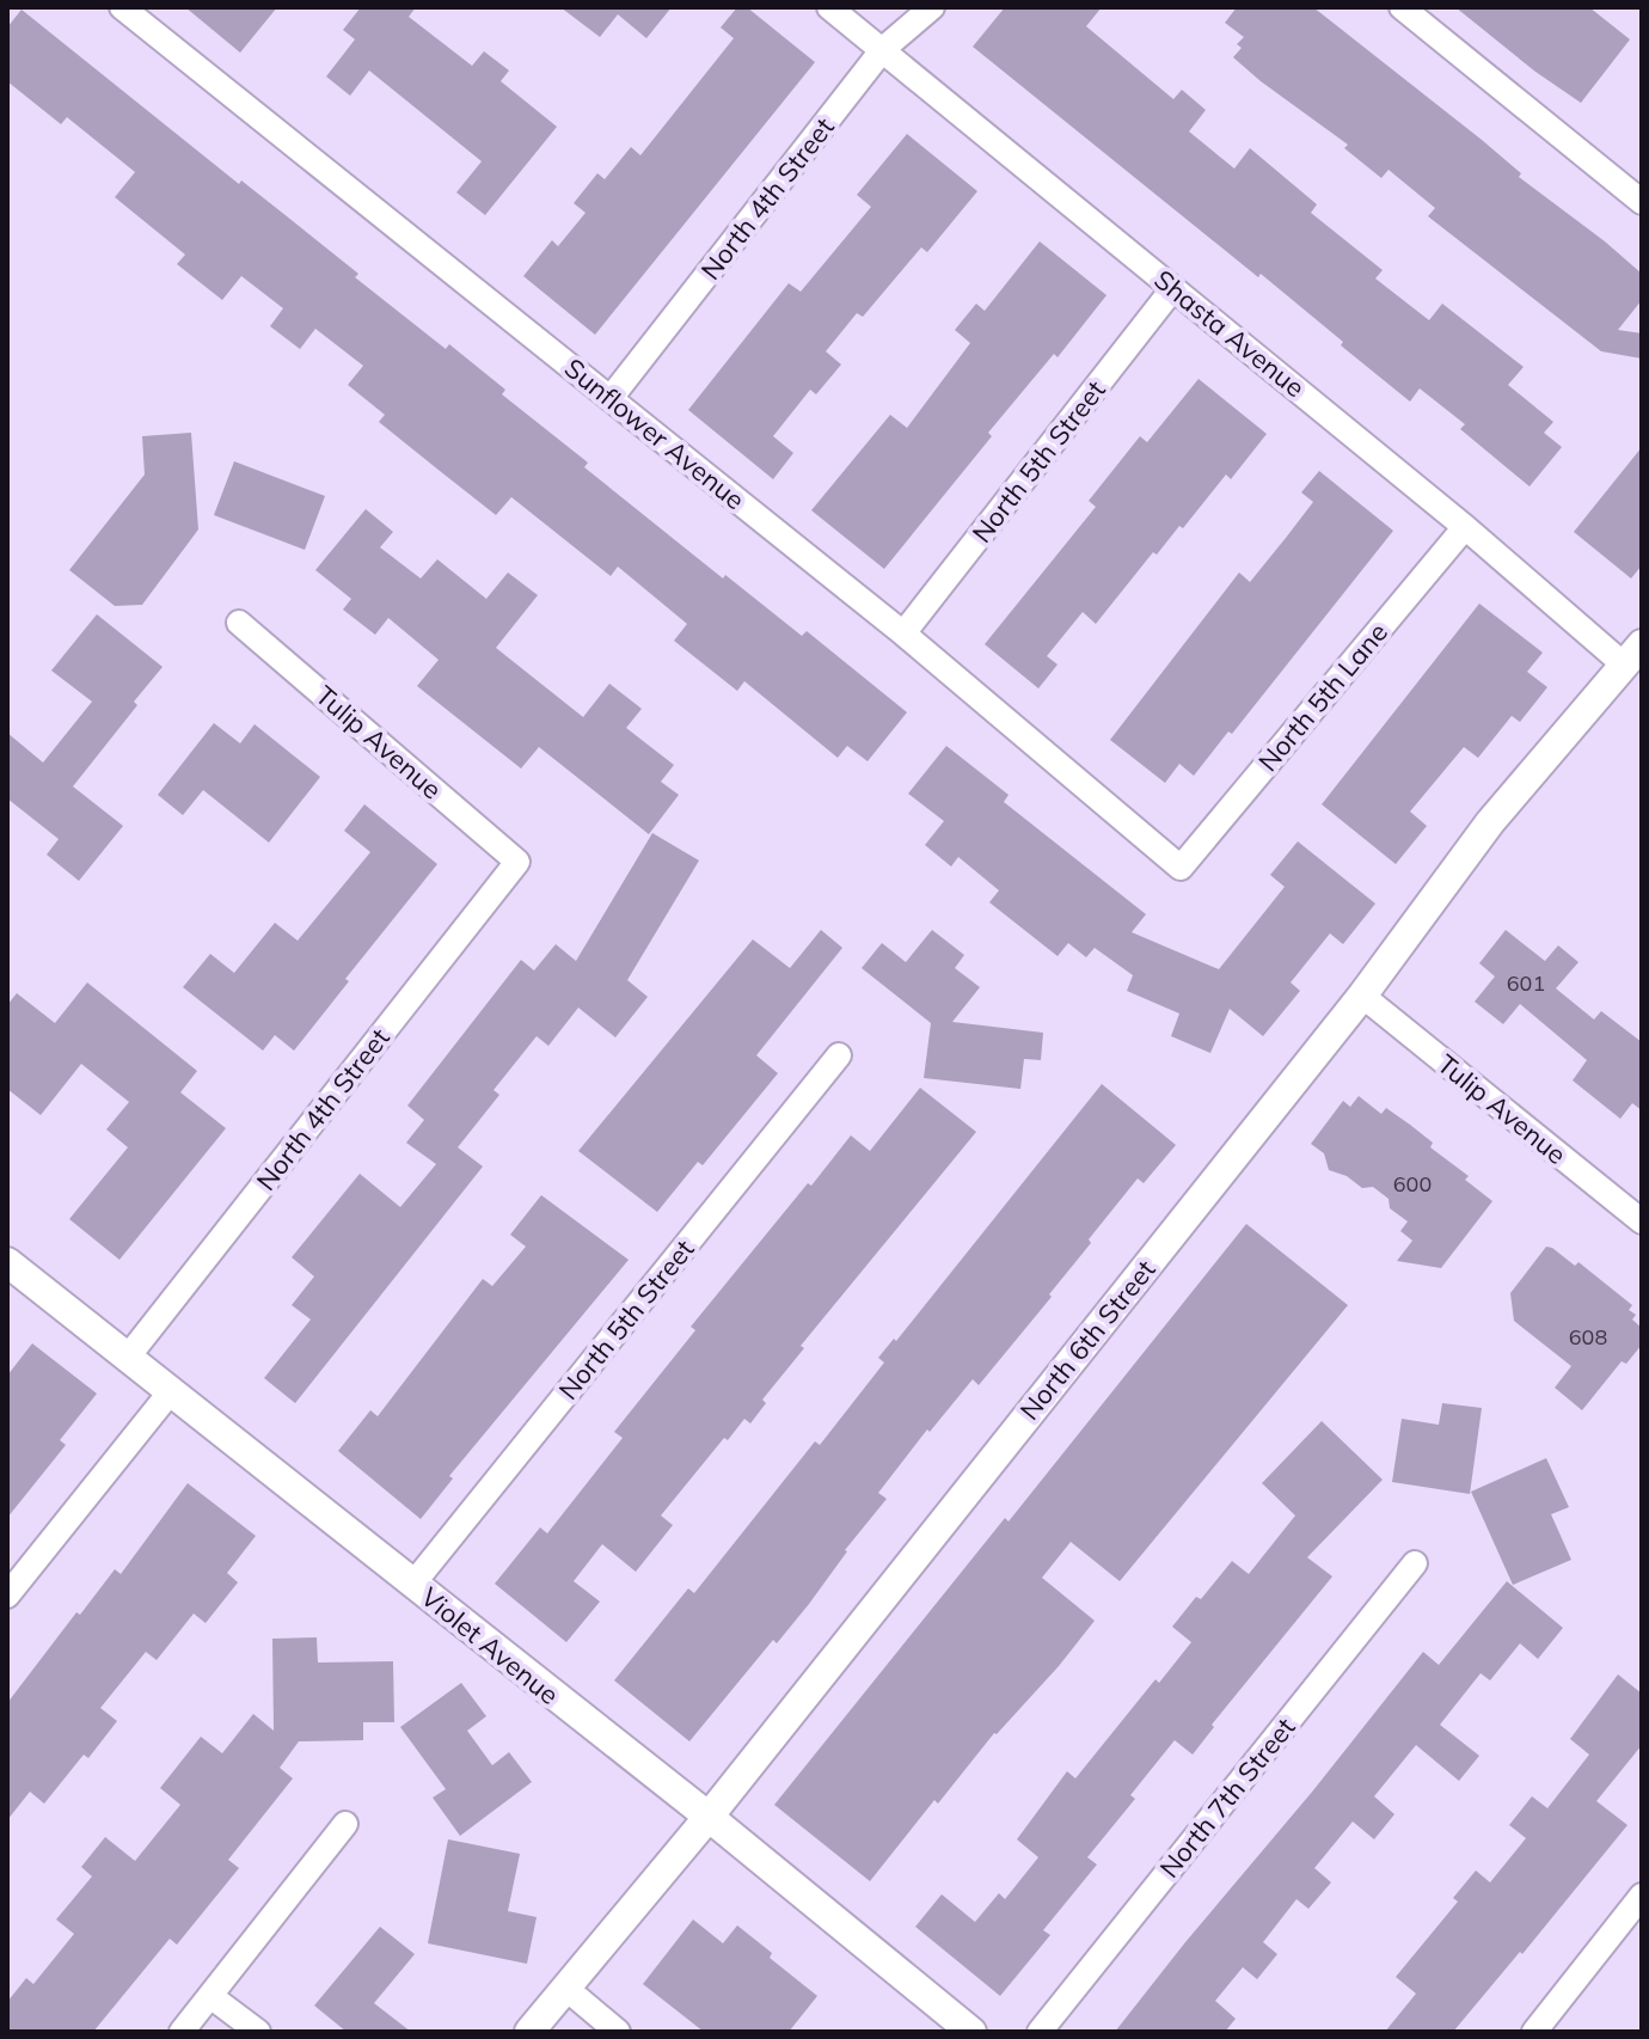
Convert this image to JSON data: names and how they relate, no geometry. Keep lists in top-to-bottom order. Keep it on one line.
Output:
{"streets":{"street":["North 4th Street","Shasta Avenue","Sunflower Avenue","North 5th Street","North 5th Lane","Tulip Avenue","North 6th Street","Violet Avenue","North 7th Street"]},"crossings":[["North 4th Street","Shasta Avenue"],["North 4th Street","Sunflower Avenue"],["North 4th Street","Tulip Avenue"],["North 4th Street","Violet Avenue"],["Shasta Avenue","North 5th Street"],["Shasta Avenue","North 5th Lane"],["Shasta Avenue","North 6th Street"],["Sunflower Avenue","North 5th Street"],["Sunflower Avenue","North 5th Lane"],["North 5th Street","Violet Avenue"],["Tulip Avenue","North 6th Street"],["North 6th Street","Violet Avenue"]],"house_numbers":["601","600","608"]}
